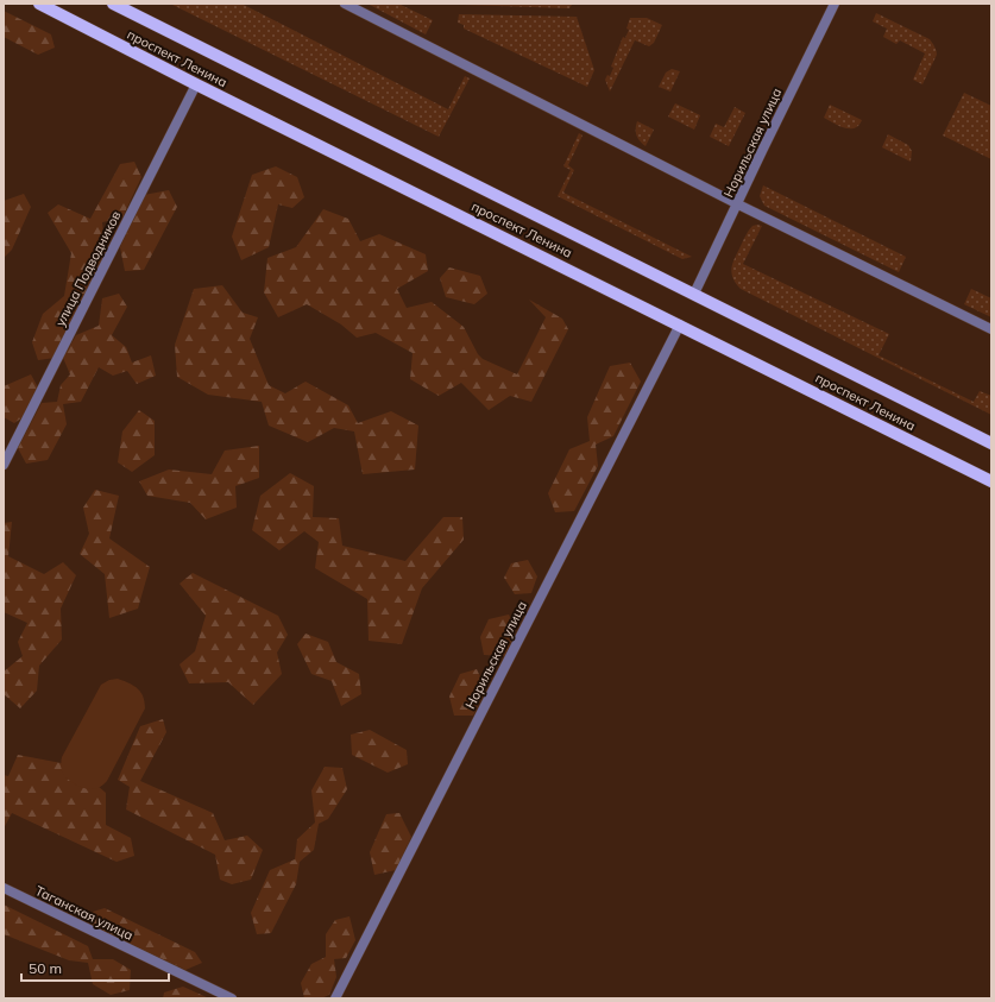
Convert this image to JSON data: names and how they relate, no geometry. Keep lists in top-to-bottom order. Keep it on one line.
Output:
{"streets":{"main road":["проспект Ленина"],"street":["Норильская улица","улица Подводников","Таганская улица"]},"crossings":[["проспект Ленина","Норильская улица"],["проспект Ленина","улица Подводников"]],"scale_bar":"50 m"}
